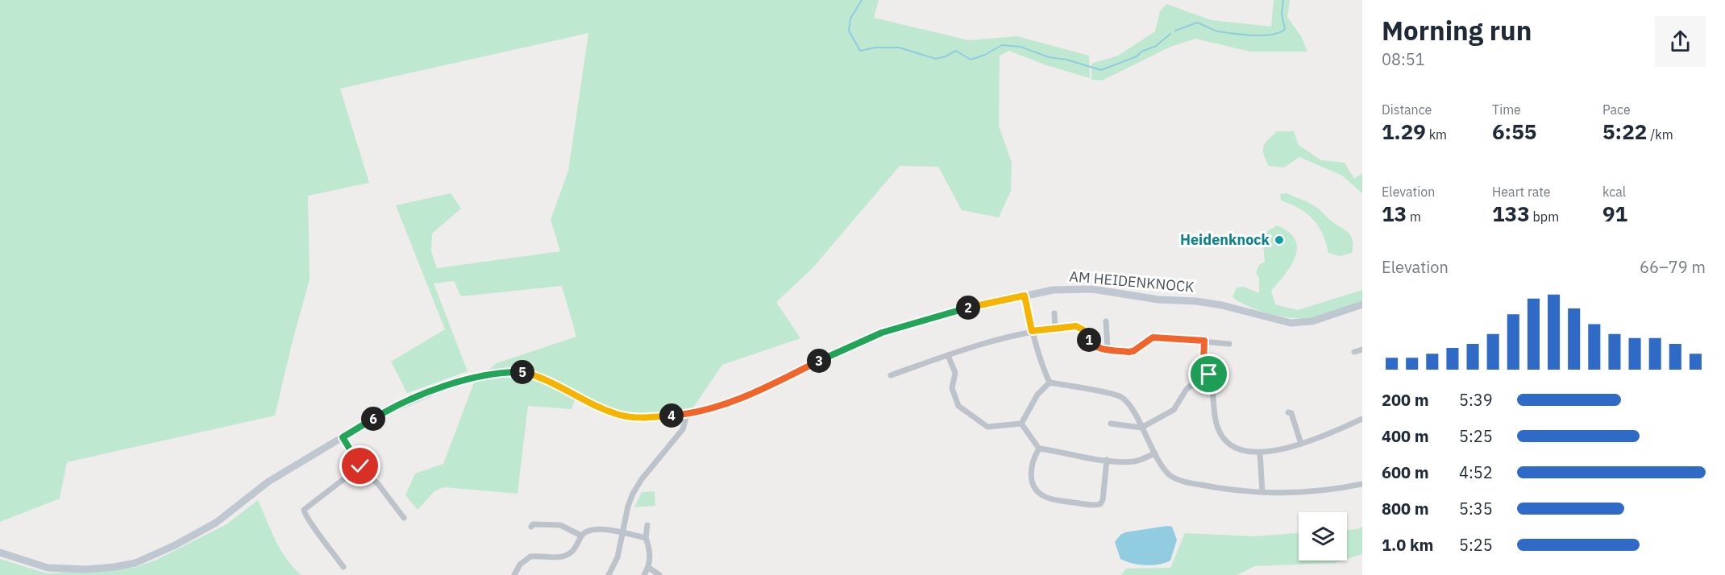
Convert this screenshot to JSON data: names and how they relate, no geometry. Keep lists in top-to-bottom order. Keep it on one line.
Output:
{"streets":{"street":["AM HEIDENKNOCK"]},"places":["Heidenknock"],"page":{"heading":["Morning run","08:51"],"stats":[["Distance","1.29 km"],["Time","6:55"],["Pace","5:22 /km"],["Elevation","13 m"],["Heart rate","133 bpm"],["kcal","91"]],"chart":["Elevation","66–79 m"],"pins":["2","1","3","5","4","6"],"list":[{"name":"200 m","note":"5:39"},{"name":"400 m","note":"5:25"},{"name":"600 m","note":"4:52"},{"name":"800 m","note":"5:35"},{"name":"1.0 km","note":"5:25"}]}}
